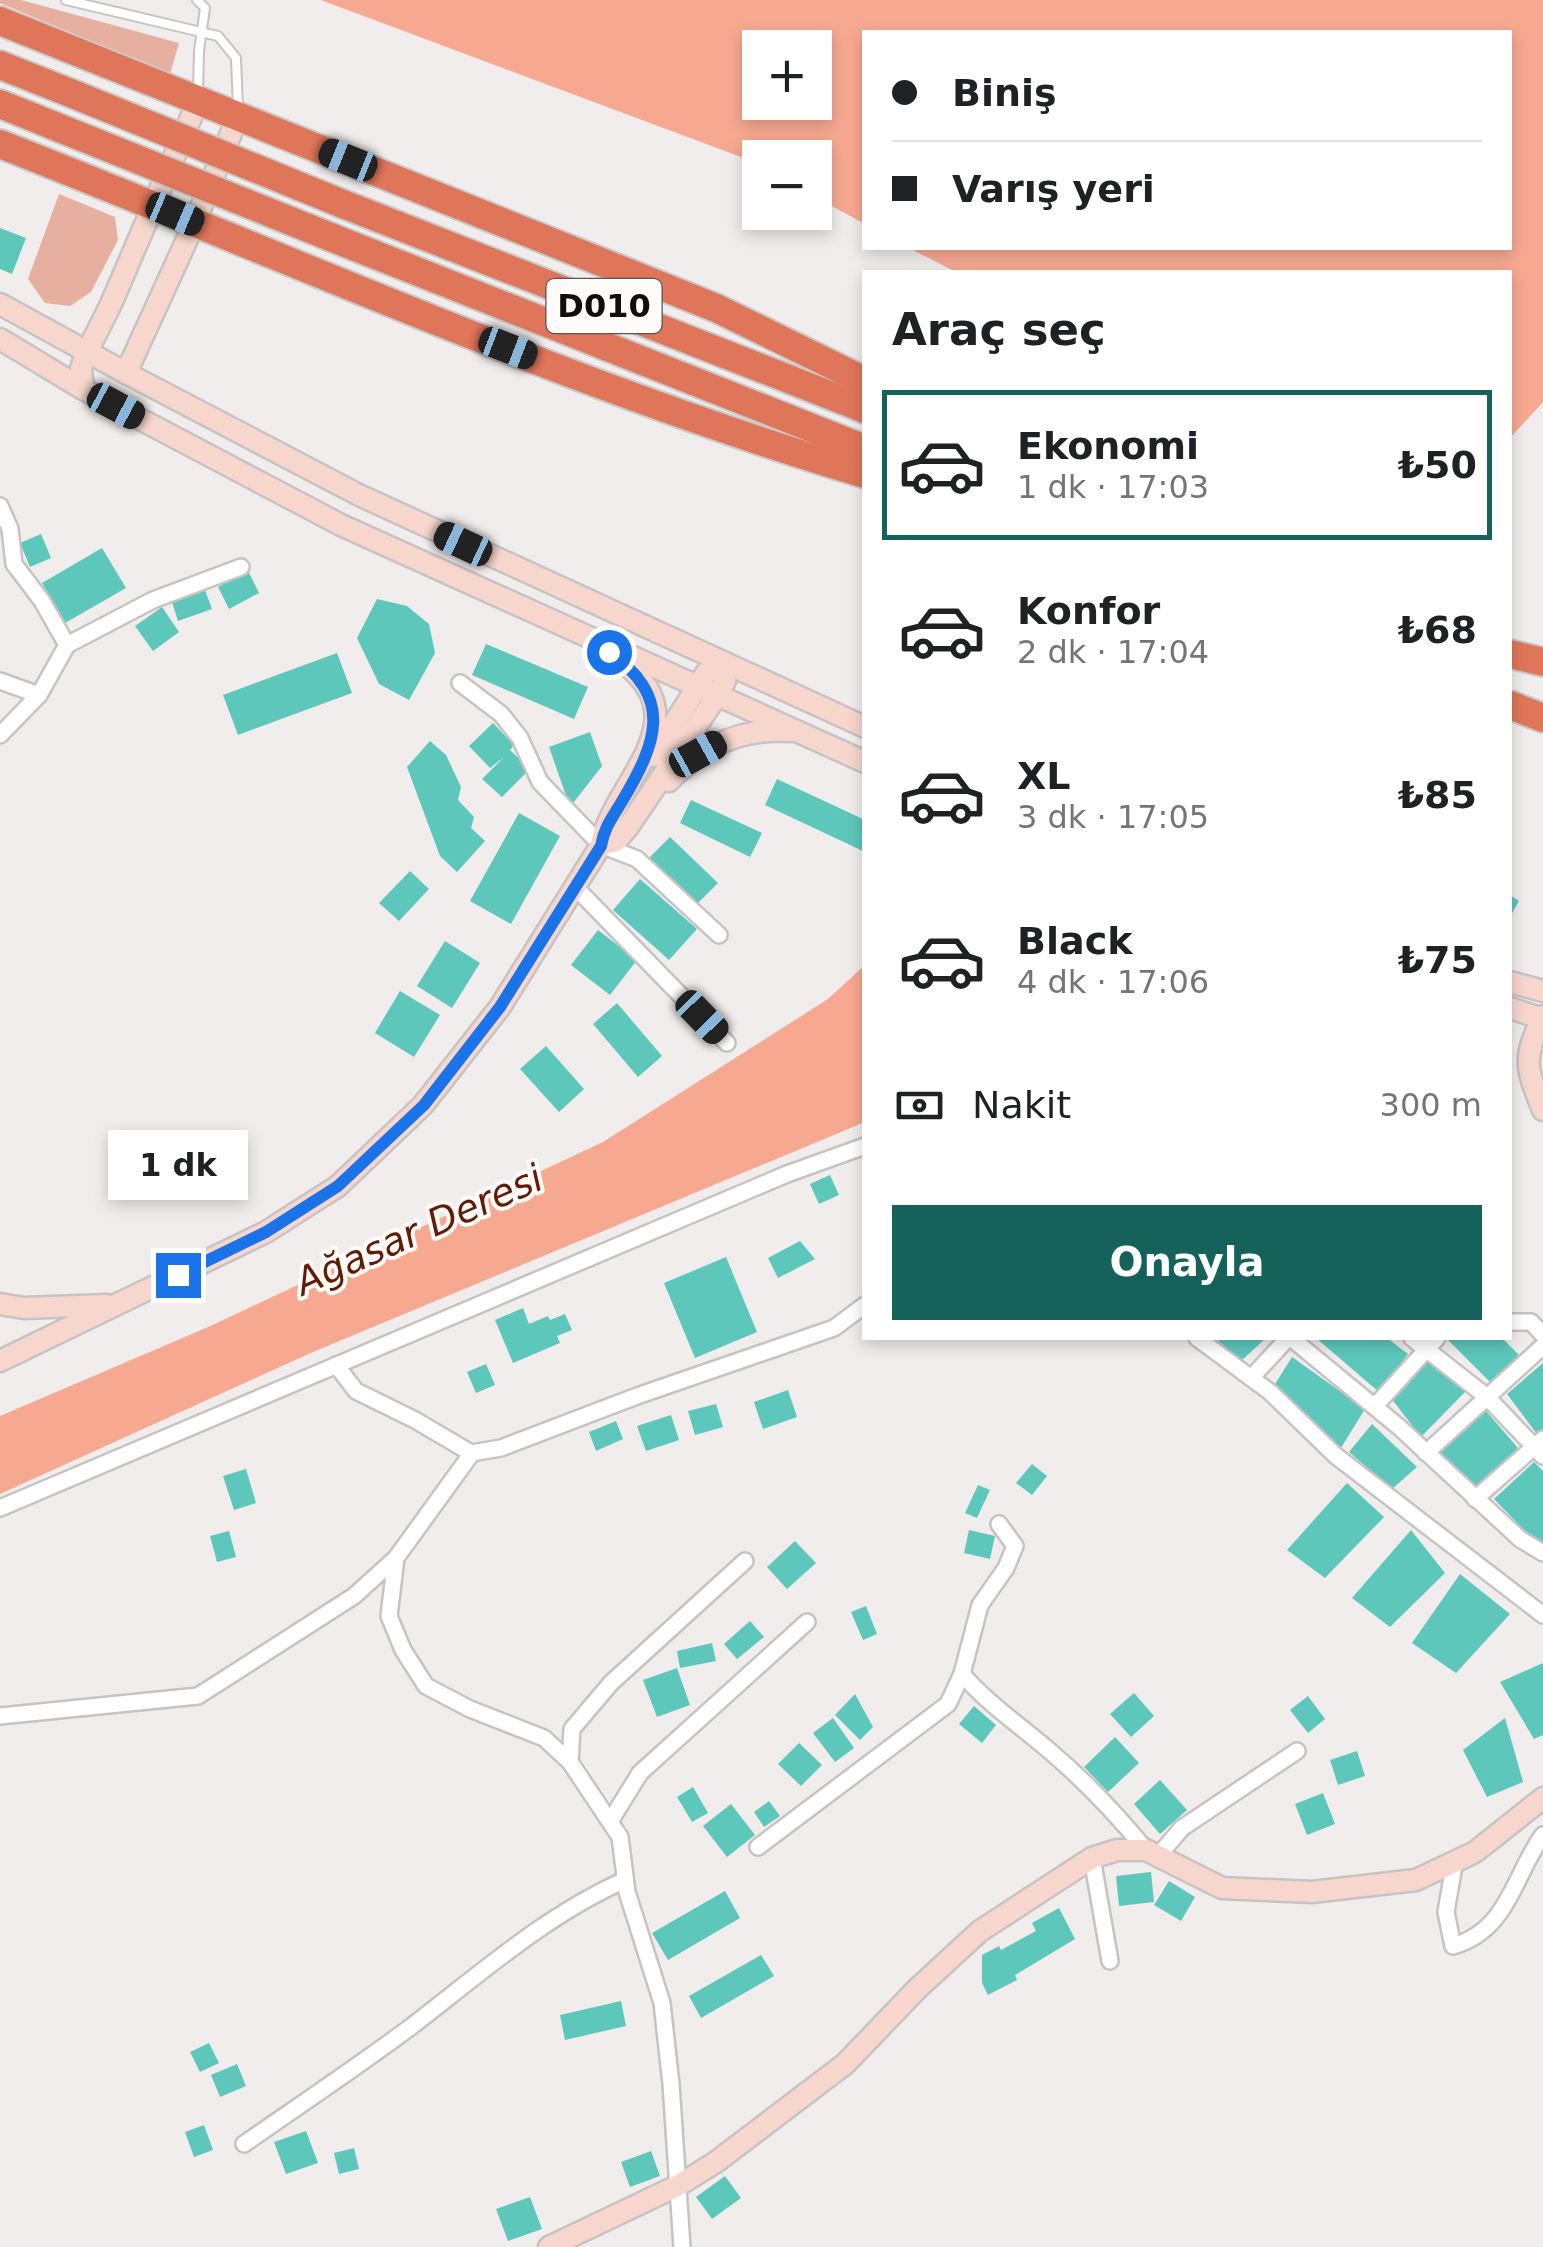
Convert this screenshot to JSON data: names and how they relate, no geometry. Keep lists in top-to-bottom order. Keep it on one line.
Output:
{"streets":{"highway":["D010"]},"water":["Ağasar Deresi"],"page":{"map_buttons":["+","−"],"banner":["Biniş","Varış yeri"],"heading":"Araç seç","list":[{"name":"Ekonomi","note":"1 dk · 17:03","value":"₺50"},{"name":"Konfor","note":"2 dk · 17:04","value":"₺68"},{"name":"XL","note":"3 dk · 17:05","value":"₺85"},{"name":"Black","note":"4 dk · 17:06","value":"₺75"}],"pay":["Nakit","300 m"],"bubble":"1 dk","buttons":"Onayla"}}
